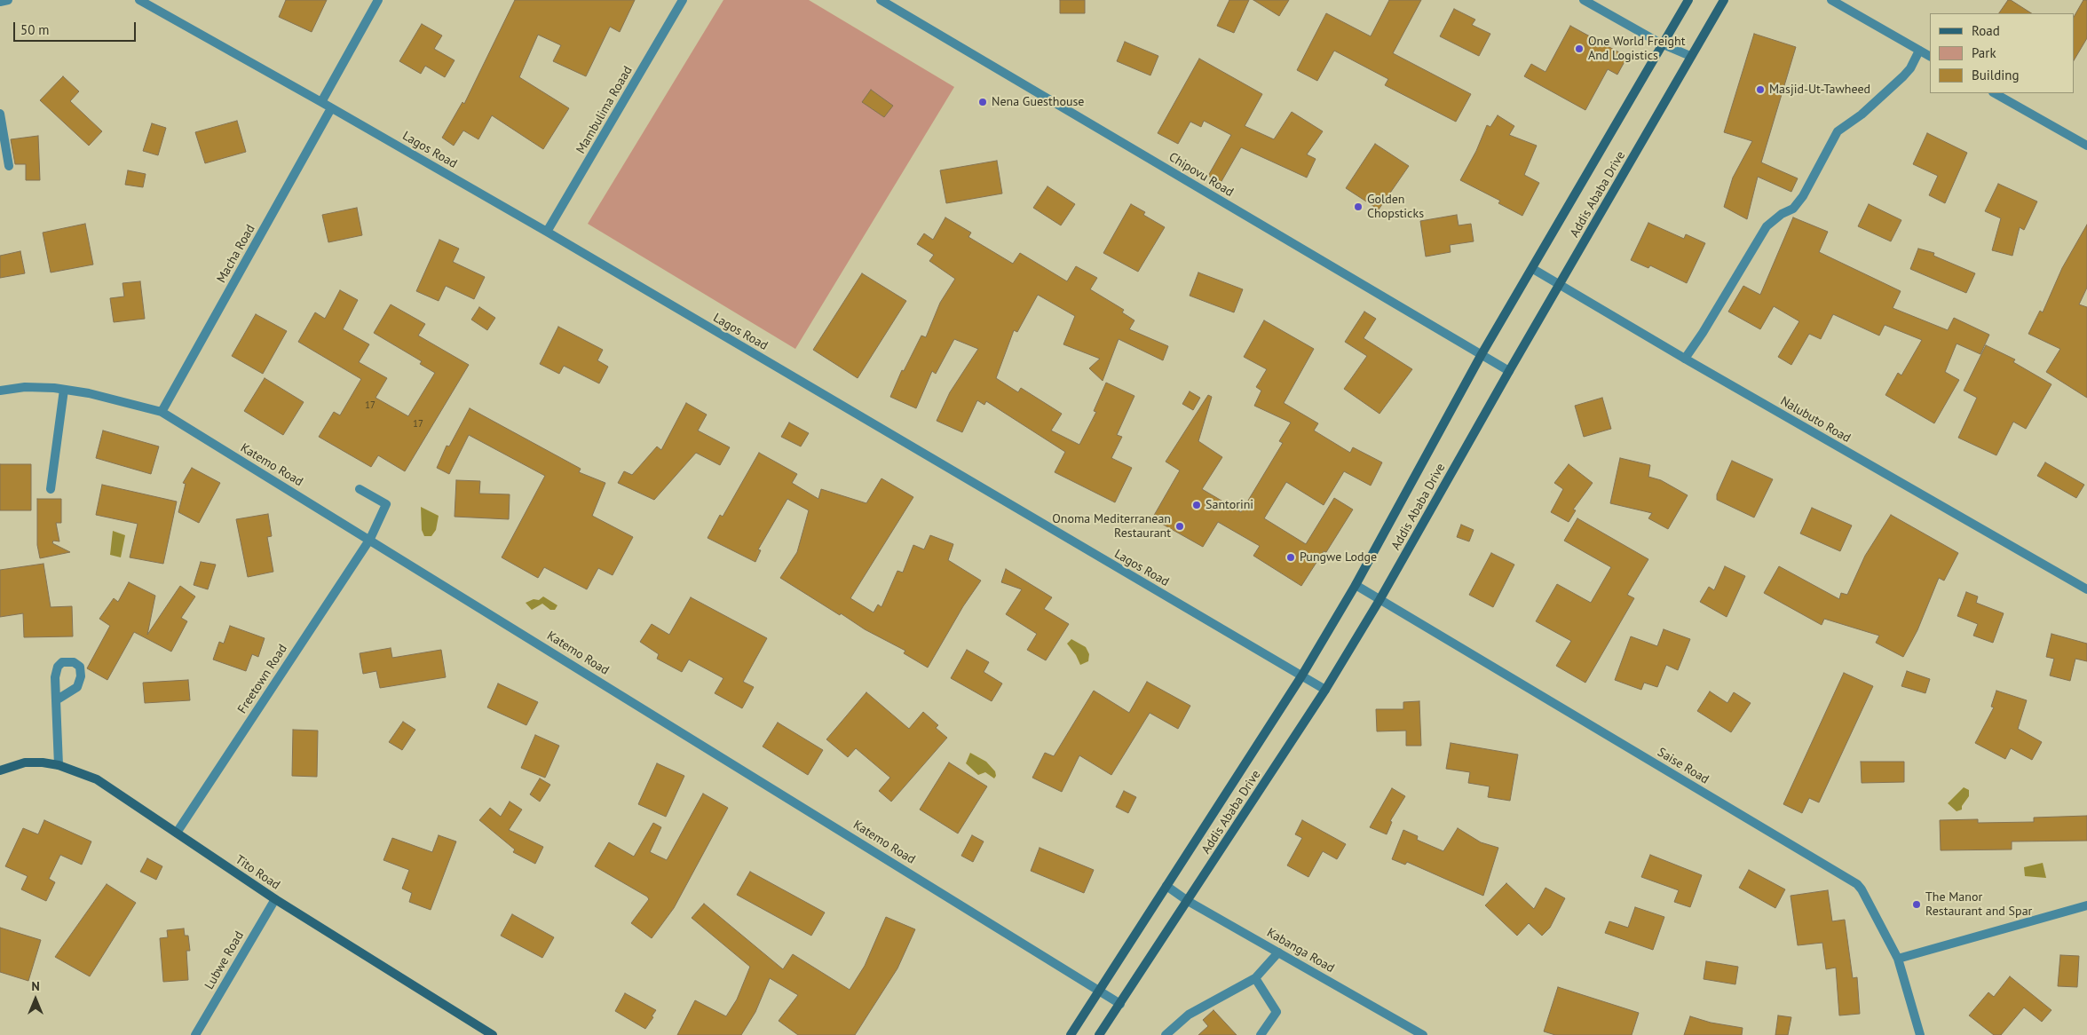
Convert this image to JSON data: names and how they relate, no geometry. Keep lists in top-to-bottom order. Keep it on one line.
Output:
{"streets":{"main road":["Addis Ababa Drive","Tito Road"],"street":["Mambulima Roaad","Lagos Road","Chipovu Road","Macha Road","Nalubuto Road","Katemo Road","Freetown Road","Saise Road","Kabanga Road","Lubwe Road"]},"crossings":[["Mambulima Roaad","Lagos Road"],["Lagos Road","Addis Ababa Drive"],["Lagos Road","Macha Road"],["Chipovu Road","Addis Ababa Drive"],["Addis Ababa Drive","Nalubuto Road"],["Addis Ababa Drive","Katemo Road"],["Addis Ababa Drive","Saise Road"],["Addis Ababa Drive","Kabanga Road"],["Macha Road","Katemo Road"],["Katemo Road","Freetown Road"],["Freetown Road","Tito Road"],["Tito Road","Lubwe Road"]],"places":["One World Freight And Logistics","Masjid-Ut-Tawheed","Nena Guesthouse","Golden Chopsticks","Santorini","Onoma Mediterranean Restaurant","Pungwe Lodge","The Manor Restaurant and Spar"],"house_numbers":["17","17"],"legend":["Road","Park","Building"],"scale_bar":"50 m","north":"top"}
